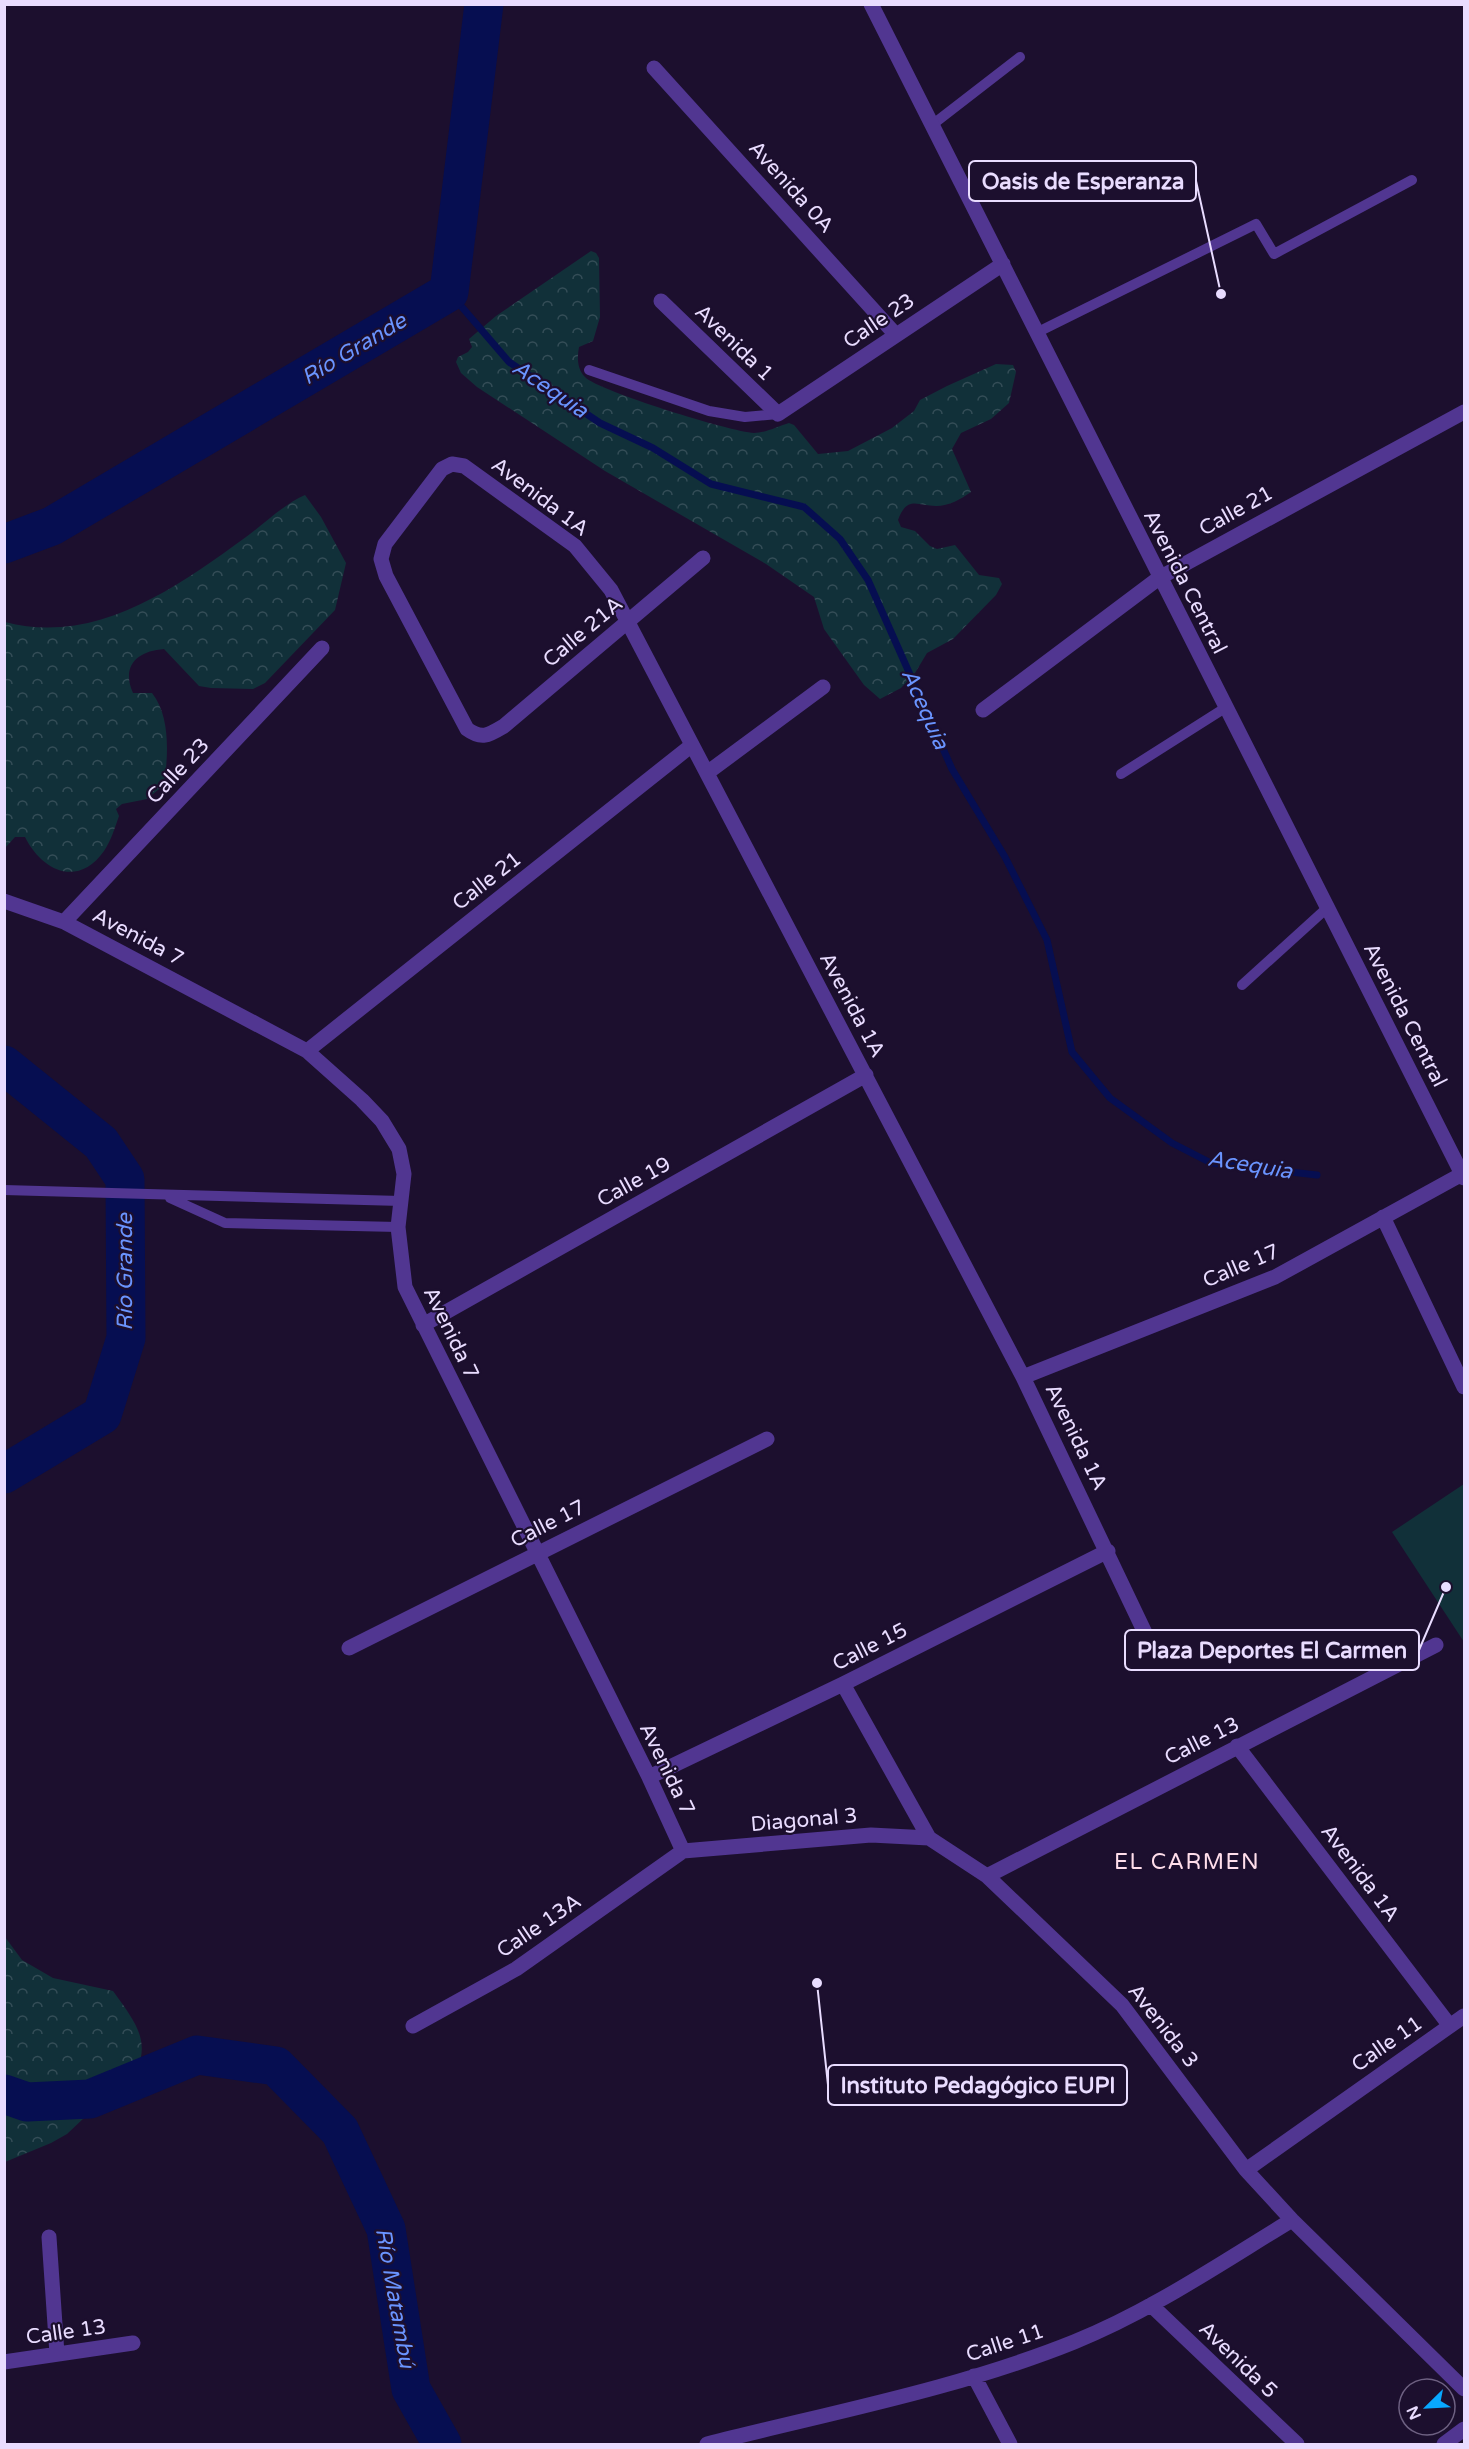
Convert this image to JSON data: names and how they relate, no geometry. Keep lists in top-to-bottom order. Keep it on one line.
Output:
{"streets":{"street":["Avenida 0A","Calle 23","Avenida 1","Avenida 1A","Calle 21","Avenida Central","Calle 21A","Avenida 7","Calle 19","Calle 17","Calle 15","Calle 13","Diagonal 3","Calle 13A","Avenida 3","Calle 11","Avenida 5"]},"crossings":[["Avenida 0A","Calle 23"],["Calle 23","Avenida 1"],["Calle 23","Avenida Central"],["Calle 23","Avenida 7"],["Avenida 1A","Calle 21"],["Avenida 1A","Calle 21A"],["Avenida 1A","Calle 19"],["Avenida 1A","Calle 17"],["Avenida 1A","Calle 15"],["Avenida 1A","Calle 13"],["Avenida 1A","Calle 11"],["Calle 21","Avenida Central"],["Calle 21","Avenida 7"],["Avenida Central","Calle 17"],["Avenida 7","Calle 19"],["Avenida 7","Calle 17"],["Avenida 7","Calle 15"],["Avenida 7","Diagonal 3"],["Avenida 7","Calle 13A"],["Calle 15","Avenida 3"],["Calle 13","Avenida 3"],["Diagonal 3","Calle 13A"],["Diagonal 3","Avenida 3"],["Avenida 3","Calle 11"],["Calle 11","Avenida 5"]],"districts":["EL CARMEN"],"water":["Río Grande","Acequia","Río Matambú"],"places":["Oasis de Esperanza","Plaza Deportes El Carmen","Instituto Pedagógico EUPI"],"north":"bottom left"}
